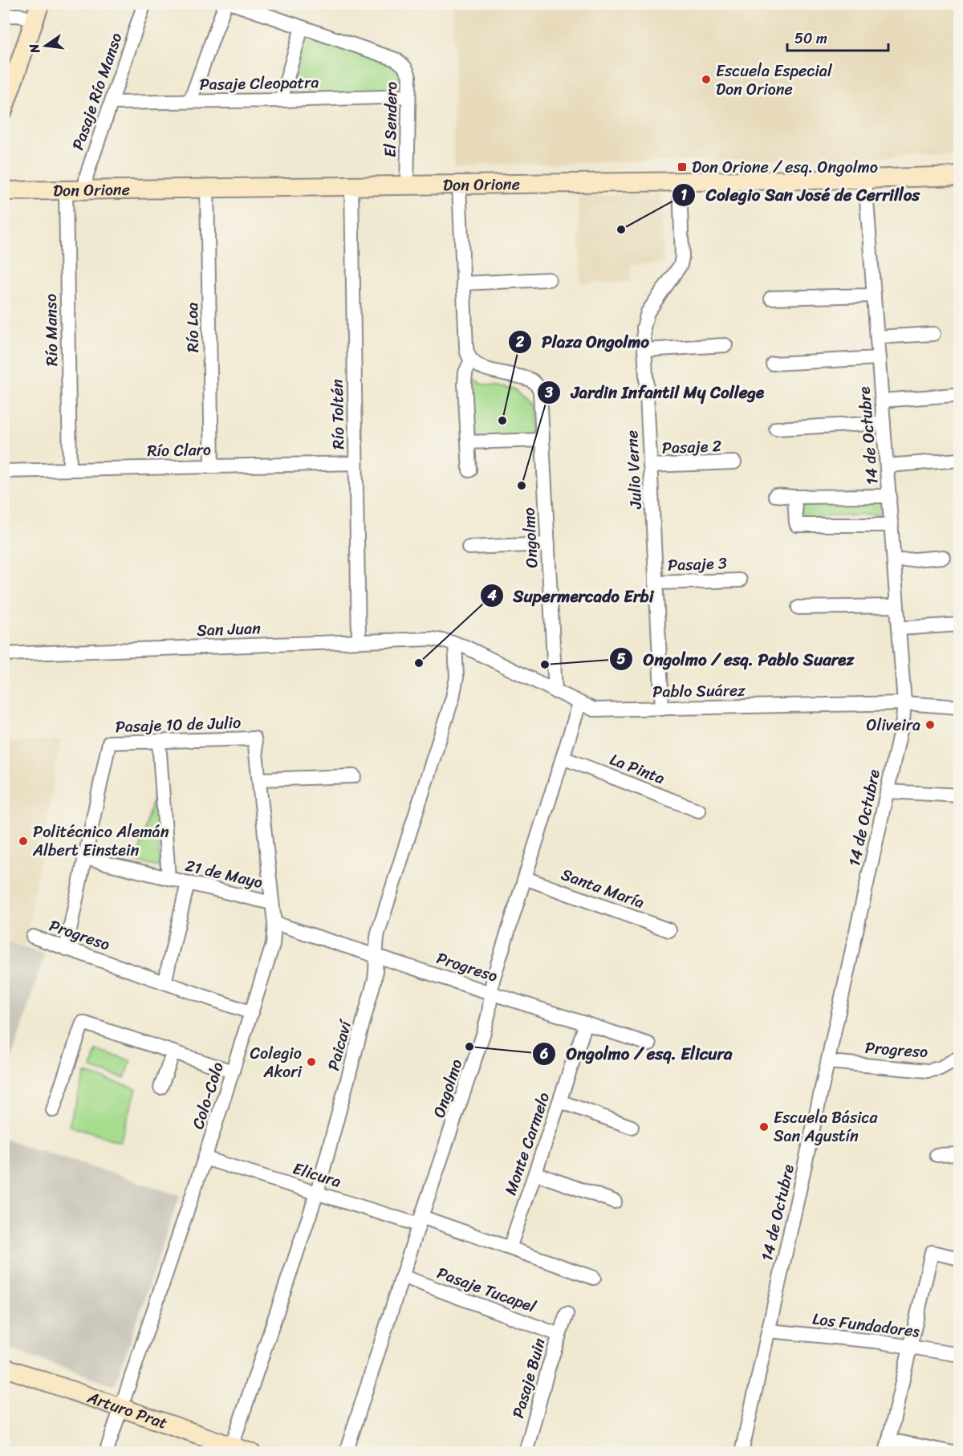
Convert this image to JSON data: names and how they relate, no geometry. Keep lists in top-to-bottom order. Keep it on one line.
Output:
{"streets":{"street":["Pasaje Cleopatra","Pasaje Río Manso","El Sendero","Don Orione","Río Loa","Río Manso","Río Toltén","14 de Octubre","Pasaje 2","Río Claro","Julio Verne","Ongolmo","Pasaje 3","San Juan","Pablo Suárez","Pasaje 10 de Julio","La Pinta","21 de Mayo","Santa María","Progreso","Paicaví","Colo-Colo","Monte Carmelo","Elicura","Pasaje Tucapel","Los Fundadores","Pasaje Buin","Arturo Prat"]},"crossings":[["Pasaje Cleopatra","Pasaje Río Manso"],["Pasaje Cleopatra","El Sendero"],["Pasaje Río Manso","Don Orione"],["El Sendero","Don Orione"],["Don Orione","Río Loa"],["Don Orione","Río Manso"],["Don Orione","Río Toltén"],["Don Orione","14 de Octubre"],["Don Orione","Julio Verne"],["Río Loa","Río Claro"],["Río Manso","Río Claro"],["Río Toltén","Río Claro"],["Río Toltén","San Juan"],["14 de Octubre","Pablo Suárez"],["14 de Octubre","Progreso"],["14 de Octubre","Los Fundadores"],["Pasaje 2","Julio Verne"],["Julio Verne","Pasaje 3"],["Julio Verne","Pablo Suárez"],["Ongolmo","Pablo Suárez"],["Ongolmo","La Pinta"],["Ongolmo","Santa María"],["Ongolmo","Progreso"],["Ongolmo","Elicura"],["Ongolmo","Pasaje Tucapel"],["San Juan","Pablo Suárez"],["San Juan","Paicaví"],["Pablo Suárez","Paicaví"],["Pasaje 10 de Julio","21 de Mayo"],["Pasaje 10 de Julio","Progreso"],["Pasaje 10 de Julio","Colo-Colo"],["21 de Mayo","Colo-Colo"],["Progreso","Paicaví"],["Progreso","Colo-Colo"],["Progreso","Monte Carmelo"],["Paicaví","Elicura"],["Paicaví","Arturo Prat"],["Colo-Colo","Elicura"],["Colo-Colo","Arturo Prat"],["Monte Carmelo","Elicura"],["Pasaje Tucapel","Pasaje Buin"]],"places":{"other":["Escuela Especial Don Orione","Colegio San José de Cerrillos","Plaza Ongolmo","Jardin Infantil My College","Supermercado Erbi","Ongolmo / esq. Pablo Suarez","Oliveira","Politécnico Alemán Albert Einstein","Ongolmo / esq. Elicura","Colegio Akori","Escuela Básica San Agustín"],"transit":["Don Orione / esq. Ongolmo"]},"scale_bar":"50 m","north":"left"}
